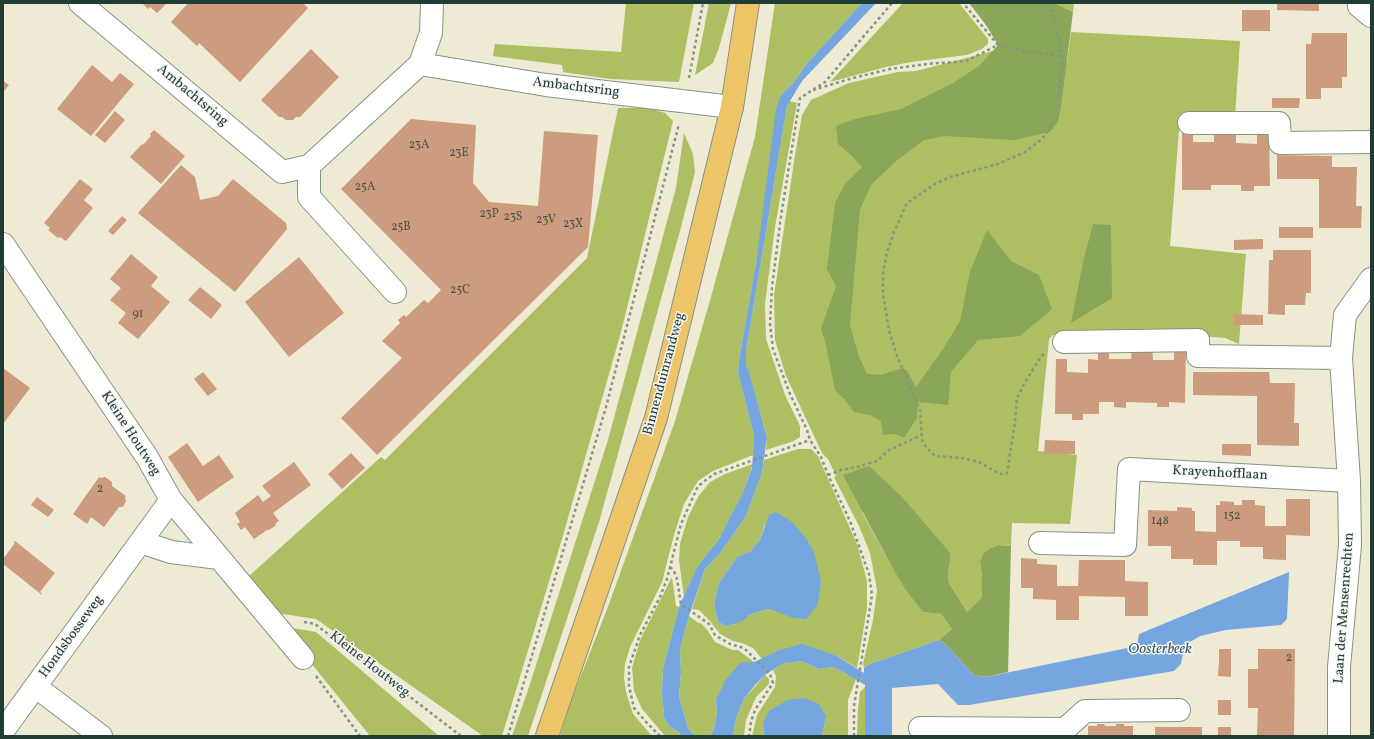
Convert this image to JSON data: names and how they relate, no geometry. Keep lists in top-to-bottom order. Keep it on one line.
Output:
{"streets":{"main road":["Binnenduinrandweg"],"street":["Ambachtsring","Kleine Houtweg","Krayenhofflaan","Laan der Mensenrechten","Hondsbosseweg"]},"crossings":[["Ambachtsring","Binnenduinrandweg"],["Kleine Houtweg","Hondsbosseweg"],["Krayenhofflaan","Laan der Mensenrechten"]],"water":["Oosterbeek"],"house_numbers":["23A","23E","25A","23P","23S","23V","23X","25B","25C","91","2","152","148","2"]}
